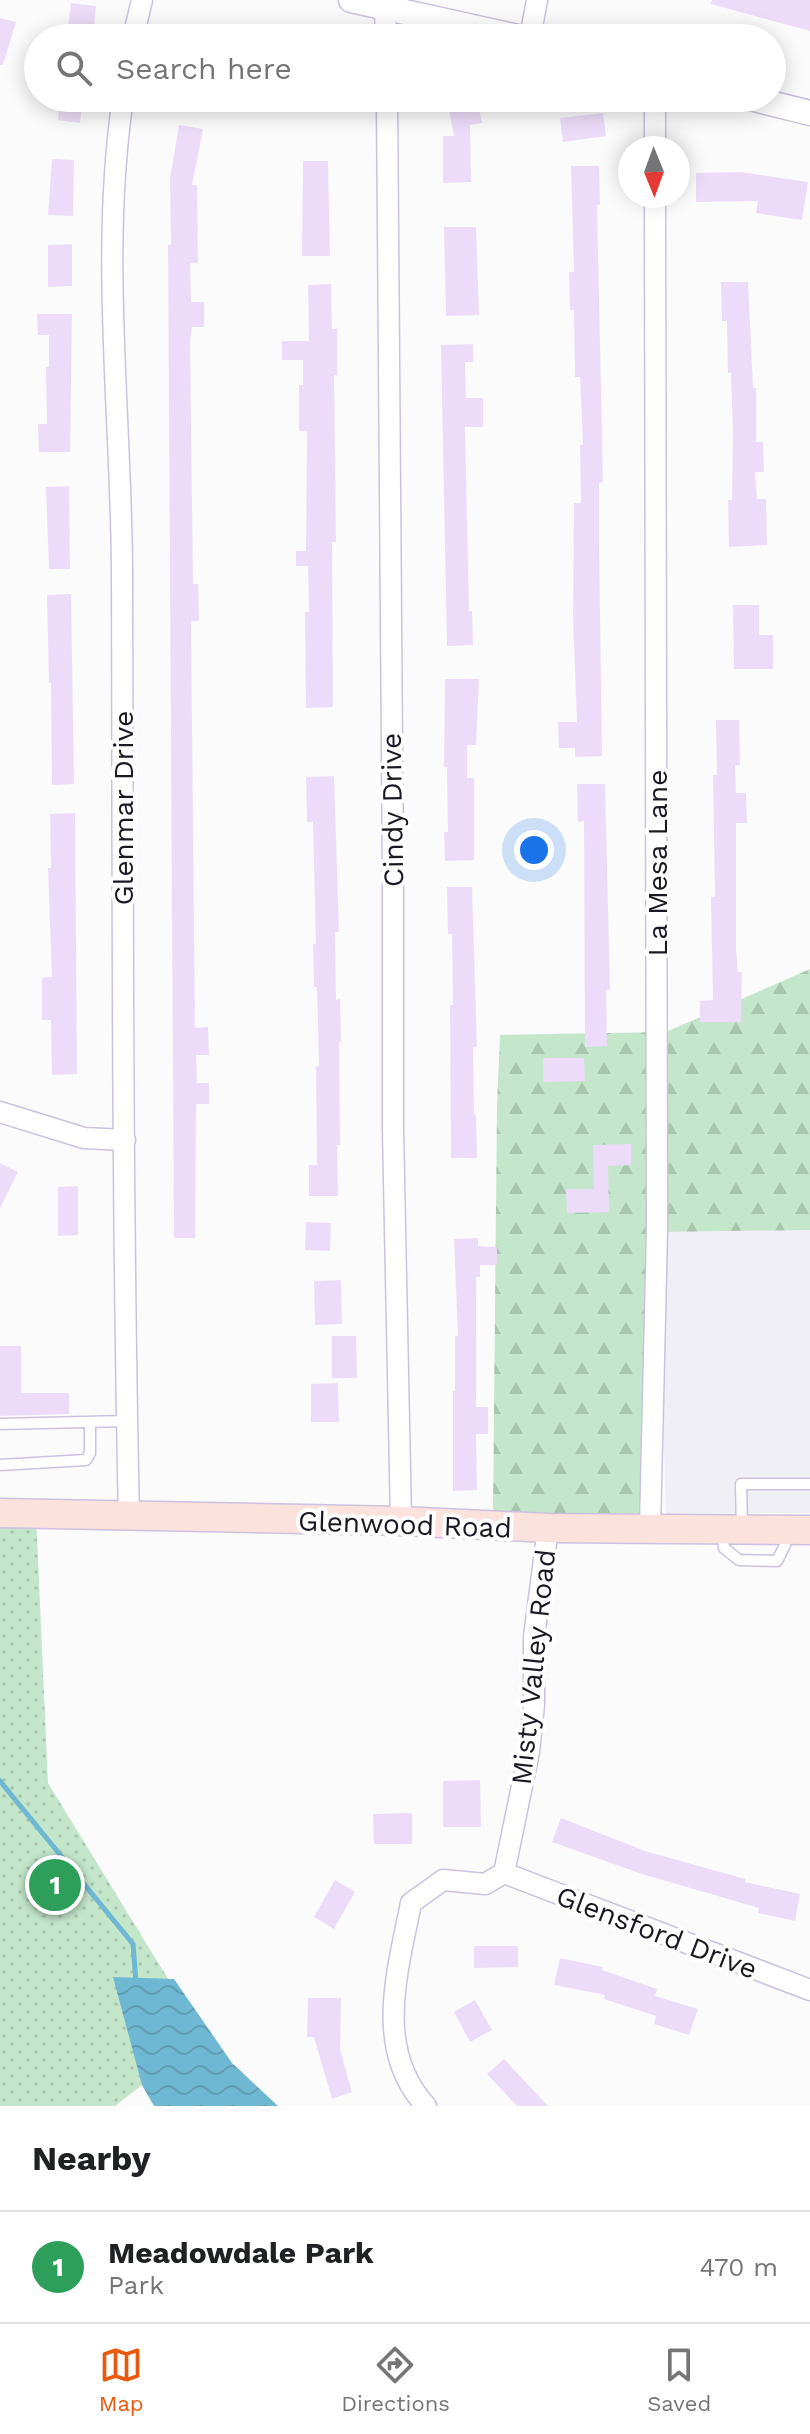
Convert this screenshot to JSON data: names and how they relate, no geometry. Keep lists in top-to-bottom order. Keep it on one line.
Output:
{"streets":{"main road":["Glenwood Road"],"street":["Glenmar Drive","Cindy Drive","La Mesa Lane","Misty Valley Road","Glensford Drive"]},"crossings":[["Glenmar Drive","Glenwood Road"],["Cindy Drive","Glenwood Road"],["La Mesa Lane","Glenwood Road"],["Glenwood Road","Misty Valley Road"],["Misty Valley Road","Glensford Drive"]],"north":"bottom","page":{"search":"Search here","pins":"1","heading":"Nearby","list":[{"mark":"1","name":"Meadowdale Park","note":"Park","value":"470 m"}],"nav":["Map","Directions","Saved"]}}
